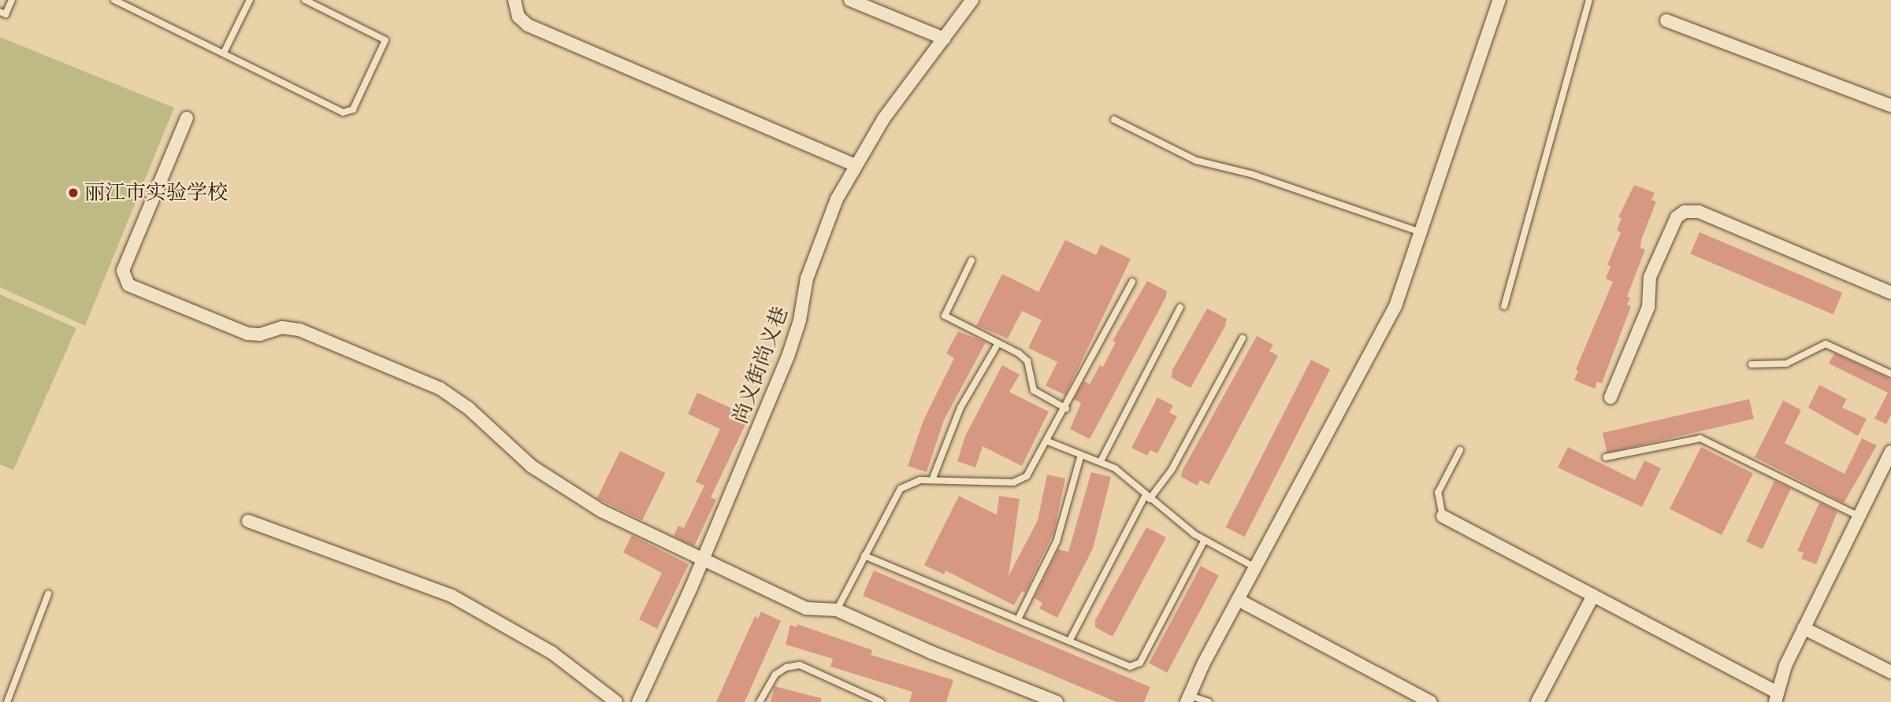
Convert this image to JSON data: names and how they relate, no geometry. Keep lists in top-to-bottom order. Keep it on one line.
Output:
{"streets":{"street":["尚义街尚义巷"]},"places":["丽江市实验学校"]}
